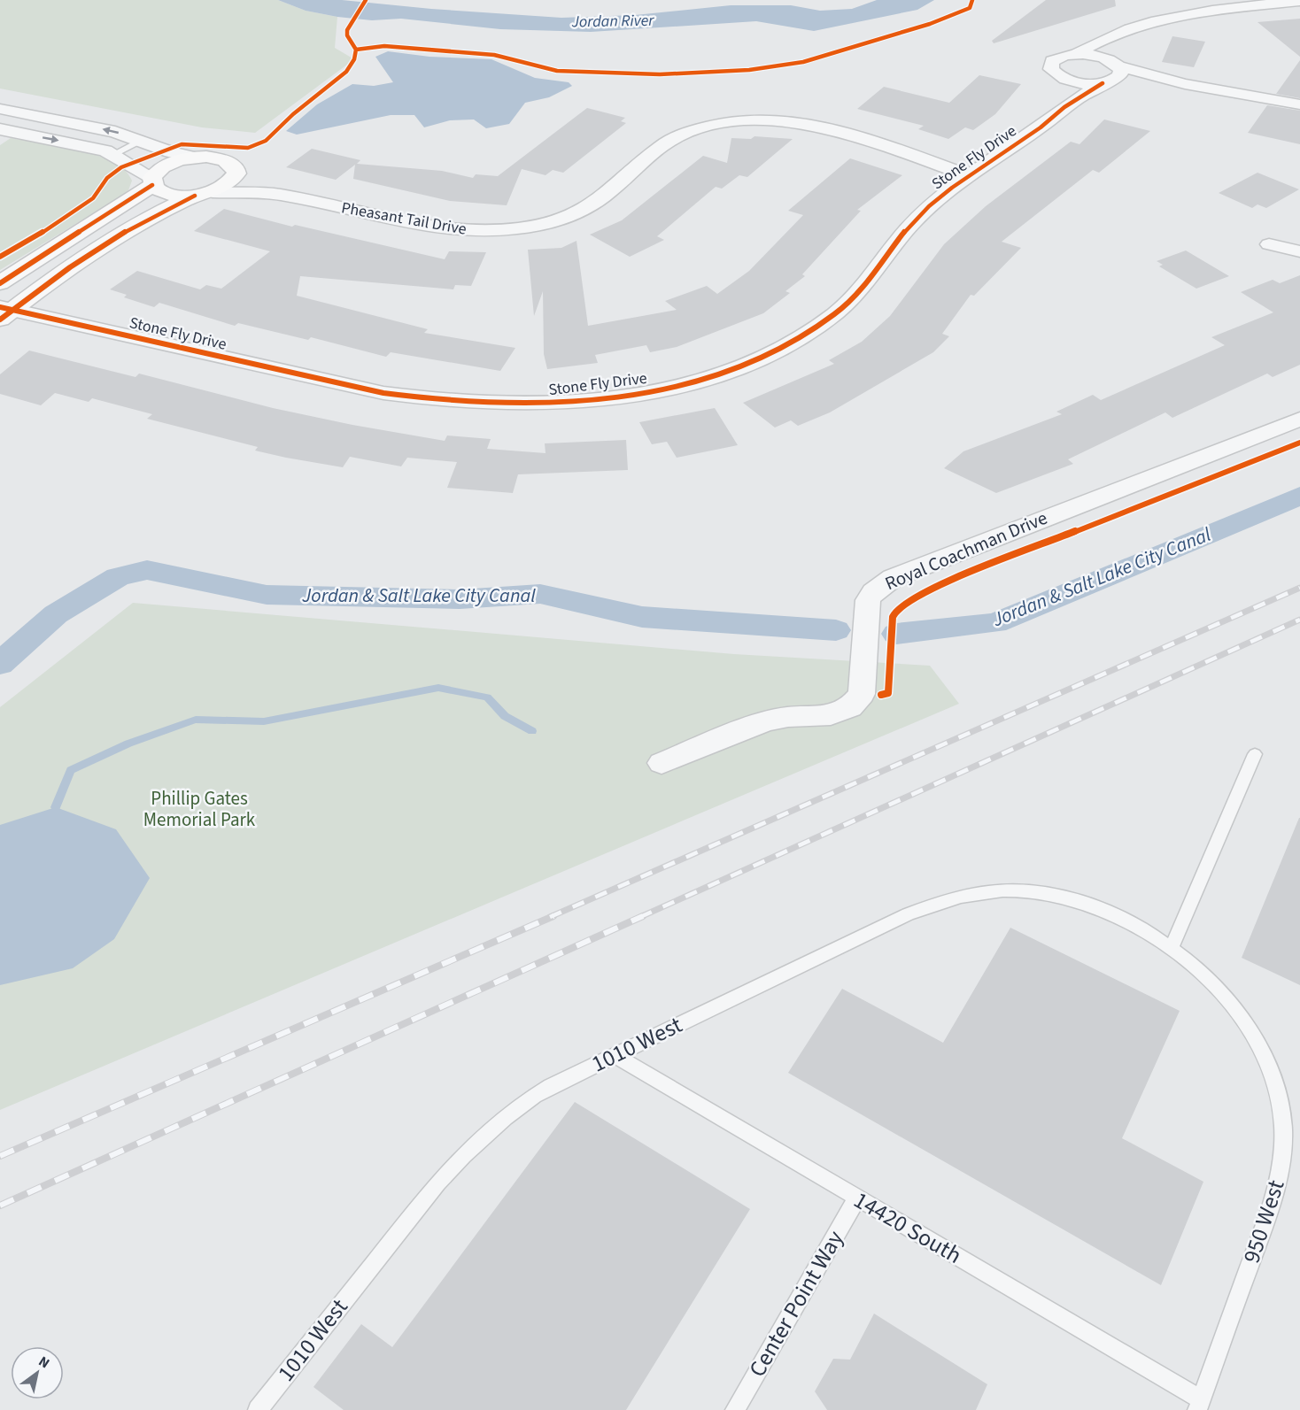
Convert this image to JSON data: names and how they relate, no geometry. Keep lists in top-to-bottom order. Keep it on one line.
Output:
{"streets":{"street":["Stone Fly Drive","Pheasant Tail Drive","Royal Coachman Drive"],"lane":["1010 West","950 West","14420 South","Center Point Way"]},"crossings":[["Stone Fly Drive","Pheasant Tail Drive"],["1010 West","950 West"],["1010 West","14420 South"],["950 West","14420 South"],["14420 South","Center Point Way"]],"water":["Jordan River","Jordan & Salt Lake City Canal"],"parks":["Phillip Gates Memorial Park"],"north":"top right"}
